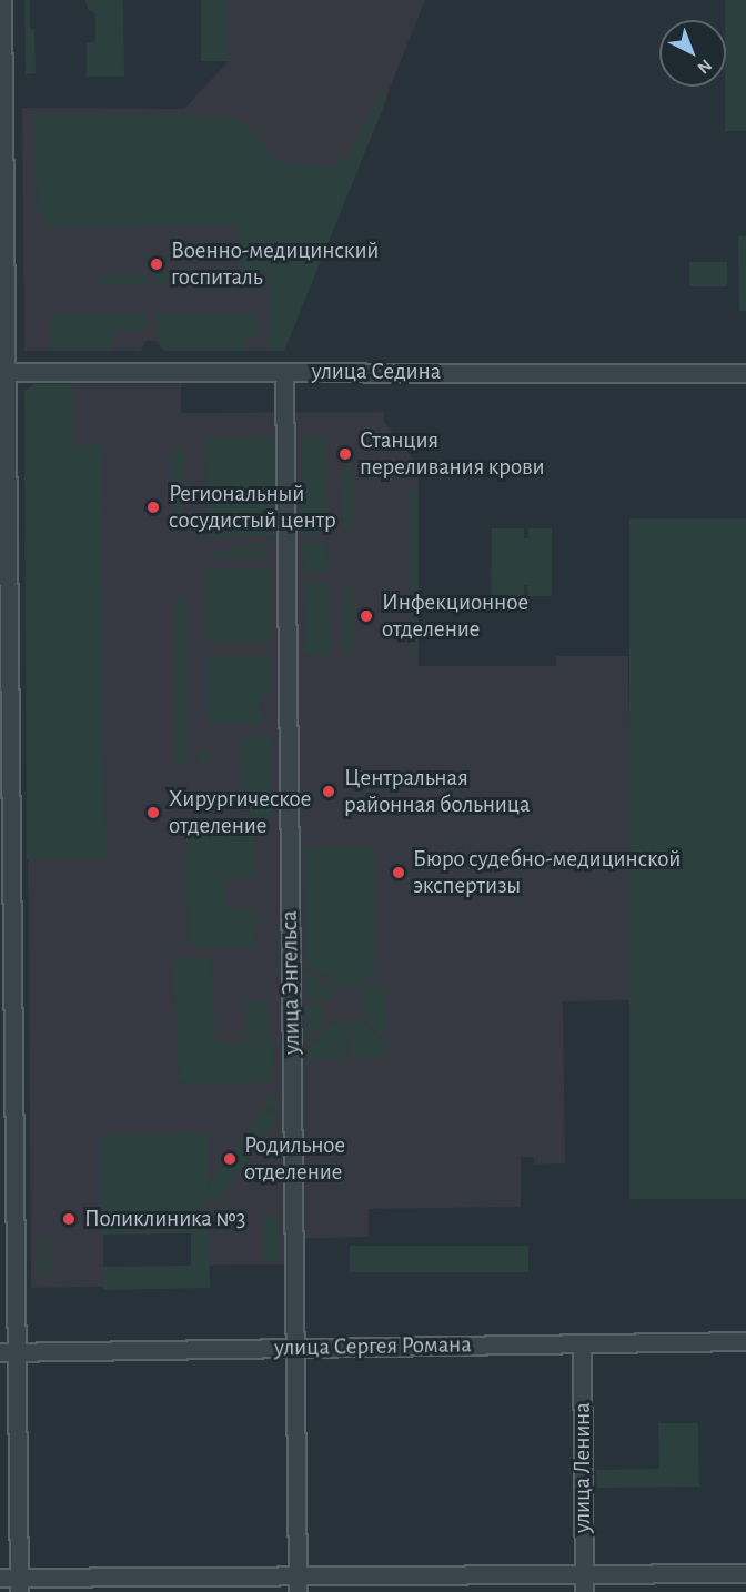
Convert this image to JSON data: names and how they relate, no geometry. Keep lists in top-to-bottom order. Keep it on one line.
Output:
{"streets":{"street":["улица Седина","улица Энгельса","улица Сергея Романа","улица Ленина"]},"crossings":[["улица Седина","улица Энгельса"],["улица Энгельса","улица Сергея Романа"],["улица Сергея Романа","улица Ленина"]],"places":["Военно-медицинский госпиталь","Станция переливания крови","Региональный сосудистый центр","Инфекционное отделение","Центральная районная больница","Хирургическое отделение","Бюро судебно-медицинской экспертизы","Родильное отделение","Поликлиника №3"],"north":"bottom right"}
